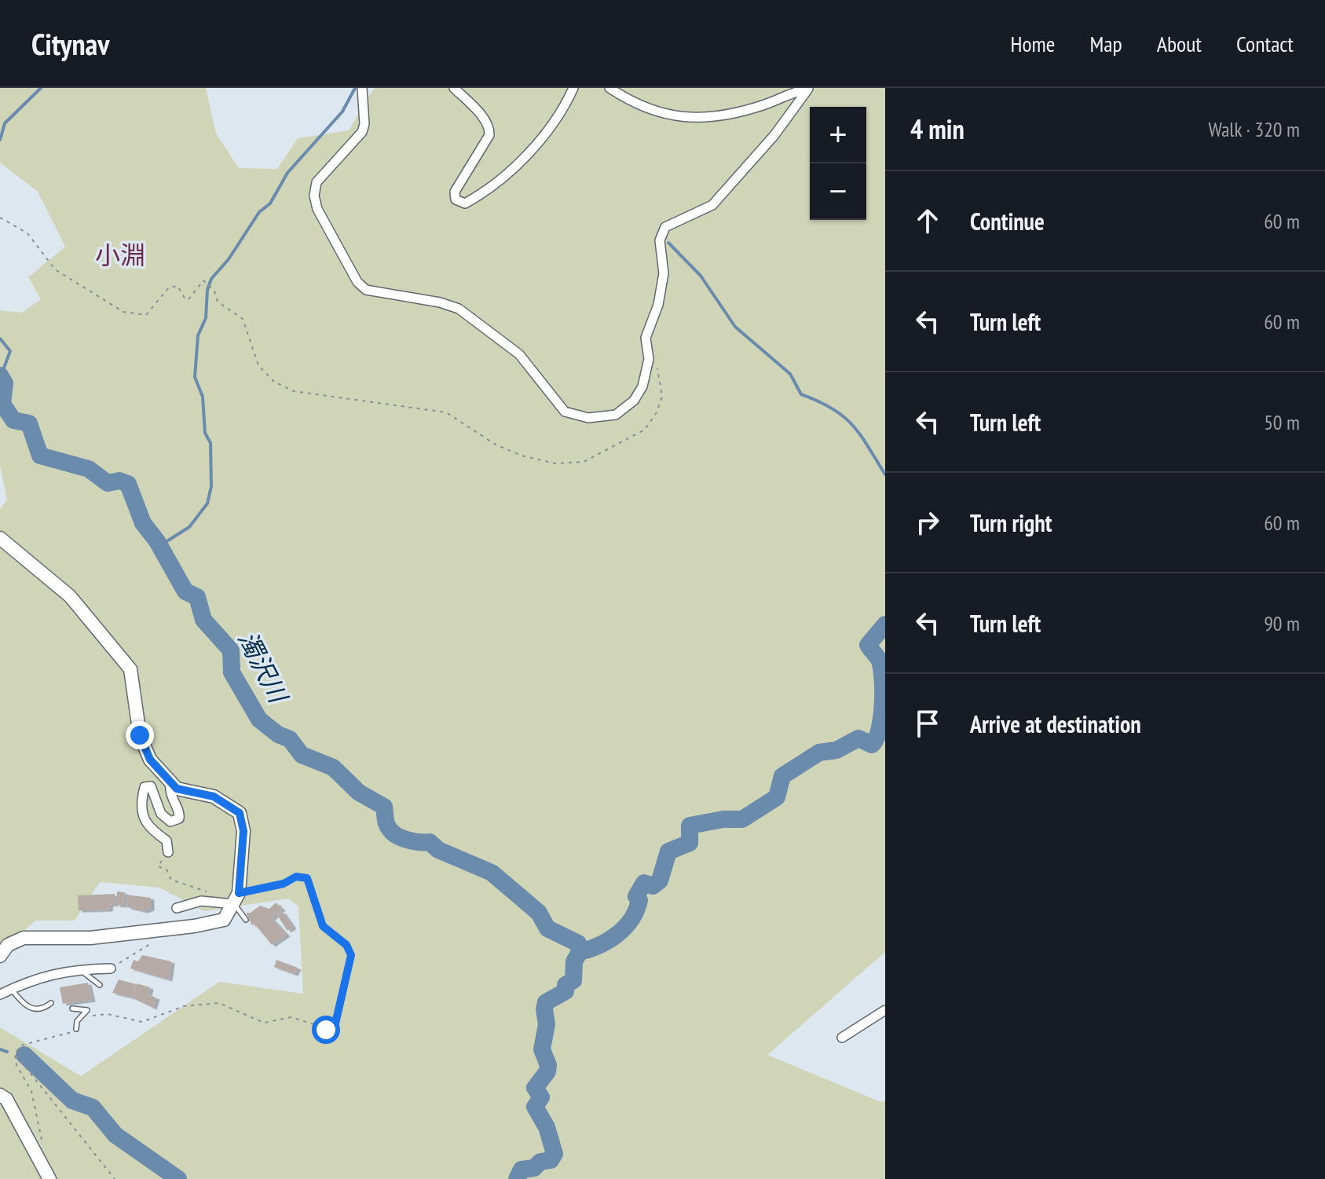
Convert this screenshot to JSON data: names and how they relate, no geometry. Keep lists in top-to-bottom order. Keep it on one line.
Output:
{"districts":["小淵"],"water":["濁沢川"],"page":{"header":"Citynav","nav":["Home","Map","About","Contact"],"heading":["4 min","Walk · 320 m"],"map_buttons":["+","−"],"list":[["Continue","60 m"],["Turn left","60 m"],["Turn left","50 m"],["Turn right","60 m"],["Turn left","90 m"],"Arrive at destination"]}}
